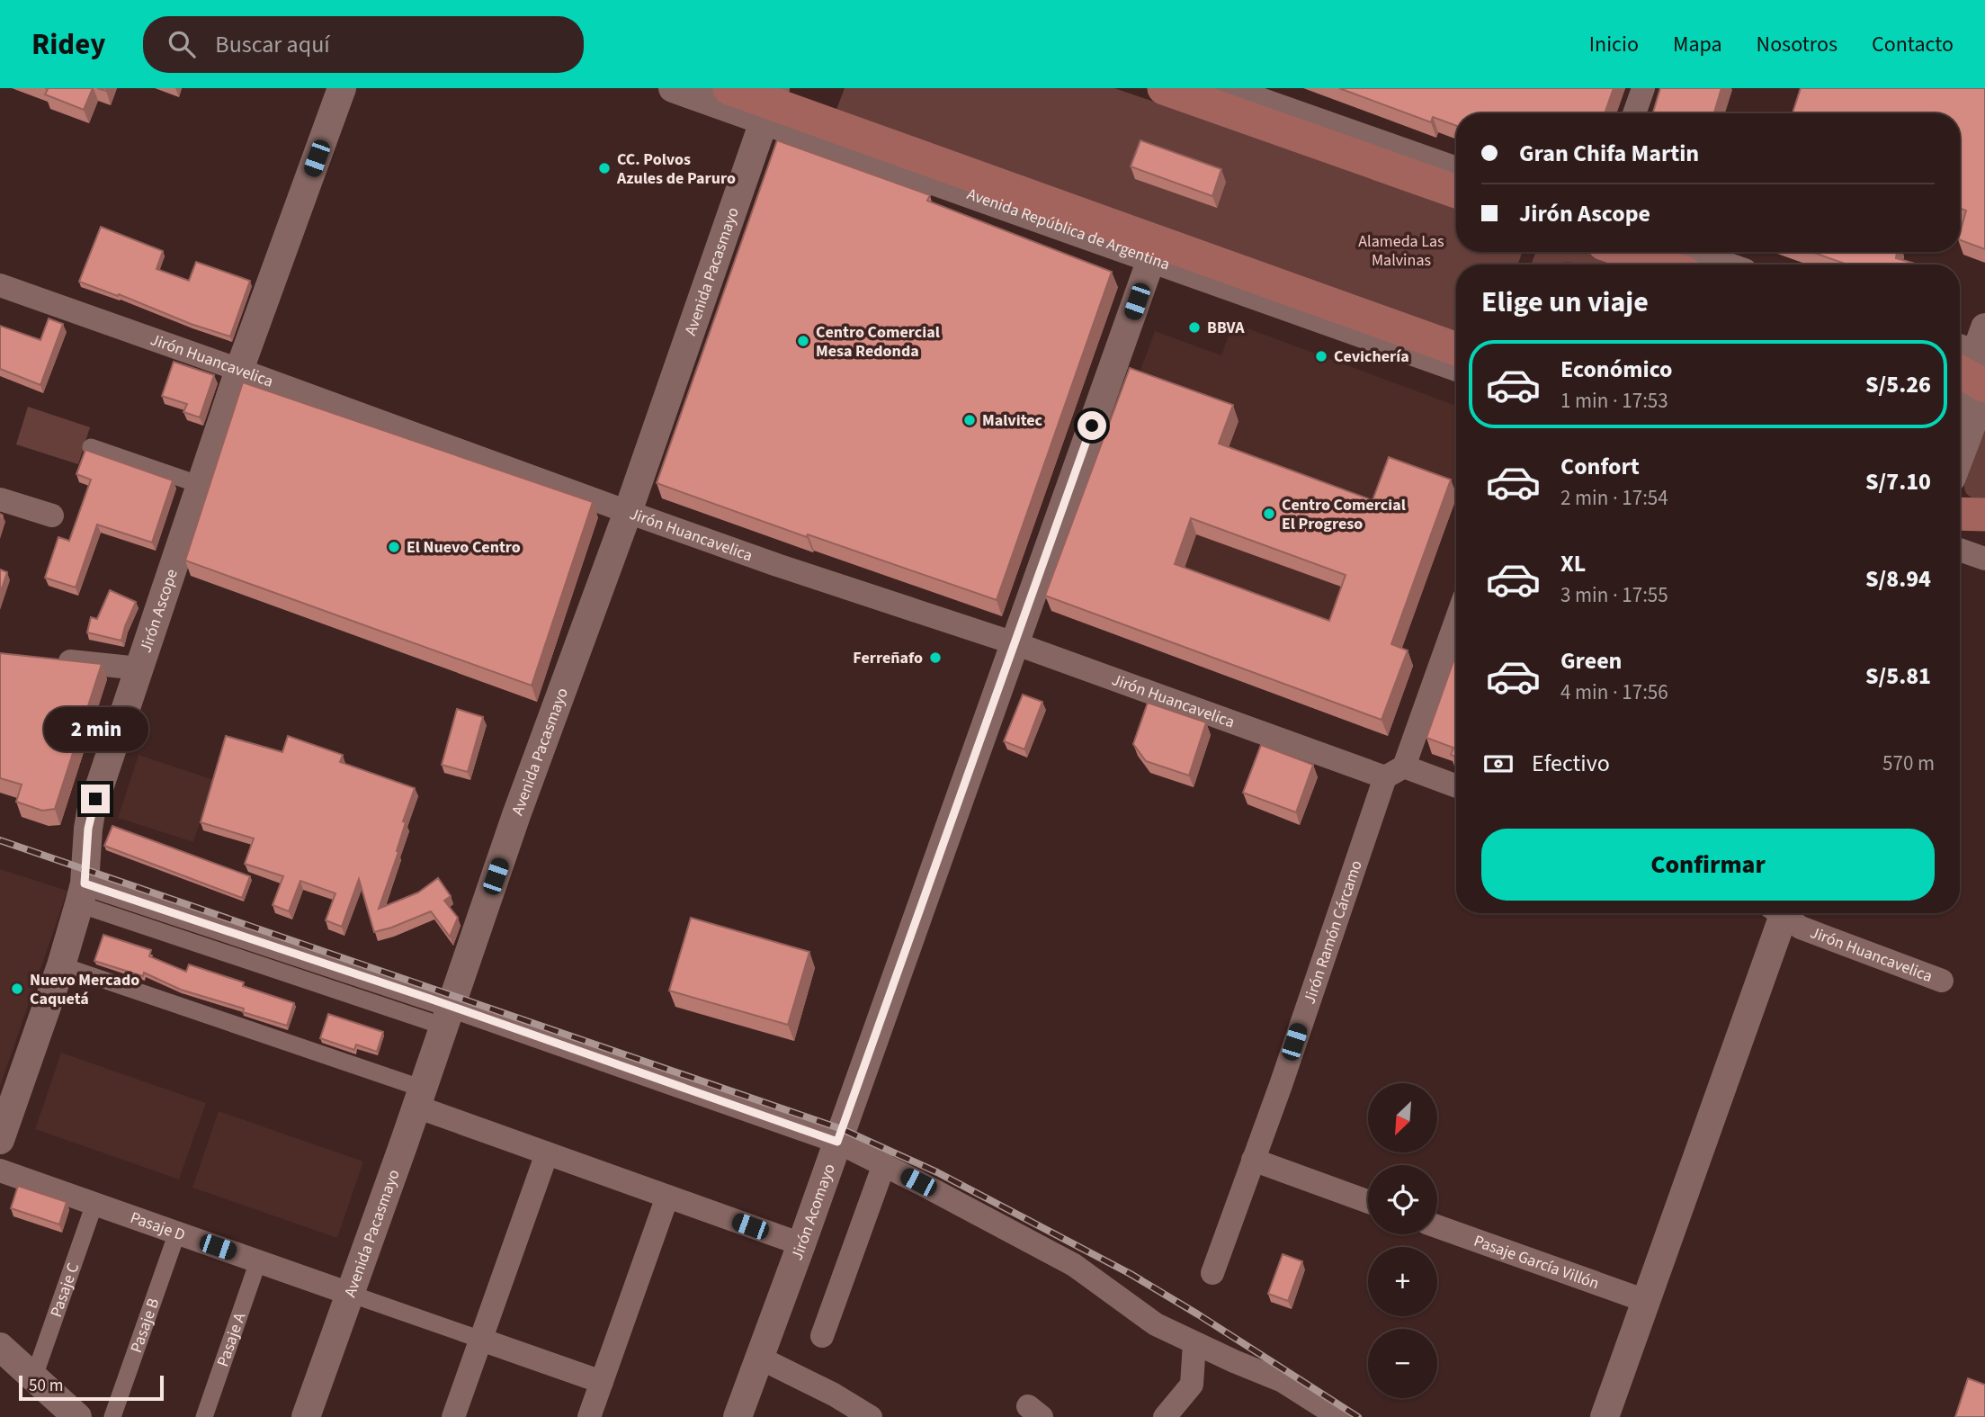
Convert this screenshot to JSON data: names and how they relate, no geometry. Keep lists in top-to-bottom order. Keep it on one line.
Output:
{"streets":{"main road":["Avenida República de Argentina"],"street":["Avenida Pacasmayo","Jirón Huancavelica","Jirón Ascope","Jirón Ramón Cárcamo","Jirón Acomayo","Pasaje D","Pasaje García Villón","Pasaje C","Pasaje B","Pasaje A"]},"crossings":[["Avenida República de Argentina","Avenida Pacasmayo"],["Avenida República de Argentina","Jirón Acomayo"],["Avenida Pacasmayo","Jirón Huancavelica"],["Avenida Pacasmayo","Pasaje D"],["Jirón Huancavelica","Jirón Ascope"],["Jirón Huancavelica","Jirón Ramón Cárcamo"],["Jirón Huancavelica","Jirón Acomayo"],["Pasaje D","Pasaje C"],["Pasaje D","Pasaje B"],["Pasaje D","Pasaje A"]],"parks":["Alameda Las Malvinas"],"places":["CC. Polvos Azules de Paruro","BBVA","Centro Comercial Mesa Redonda","Cevichería","Malvitec","Centro Comercial El Progreso","El Nuevo Centro","Ferreñafo","Nuevo Mercado Caquetá"],"scale_bar":"50 m","north":"bottom left","page":{"header":"Ridey","search":"Buscar aquí","nav":["Inicio","Mapa","Nosotros","Contacto"],"banner":["Gran Chifa Martin","Jirón Ascope"],"heading":"Elige un viaje","list":[{"name":"Económico","note":"1 min · 17:53","value":"S/5.26"},{"name":"Confort","note":"2 min · 17:54","value":"S/7.10"},{"name":"XL","note":"3 min · 17:55","value":"S/8.94"},{"name":"Green","note":"4 min · 17:56","value":"S/5.81"}],"bubble":"2 min","pay":["Efectivo","570 m"],"buttons":"Confirmar","map_buttons":["+","−"],"scale":"50 m"}}
